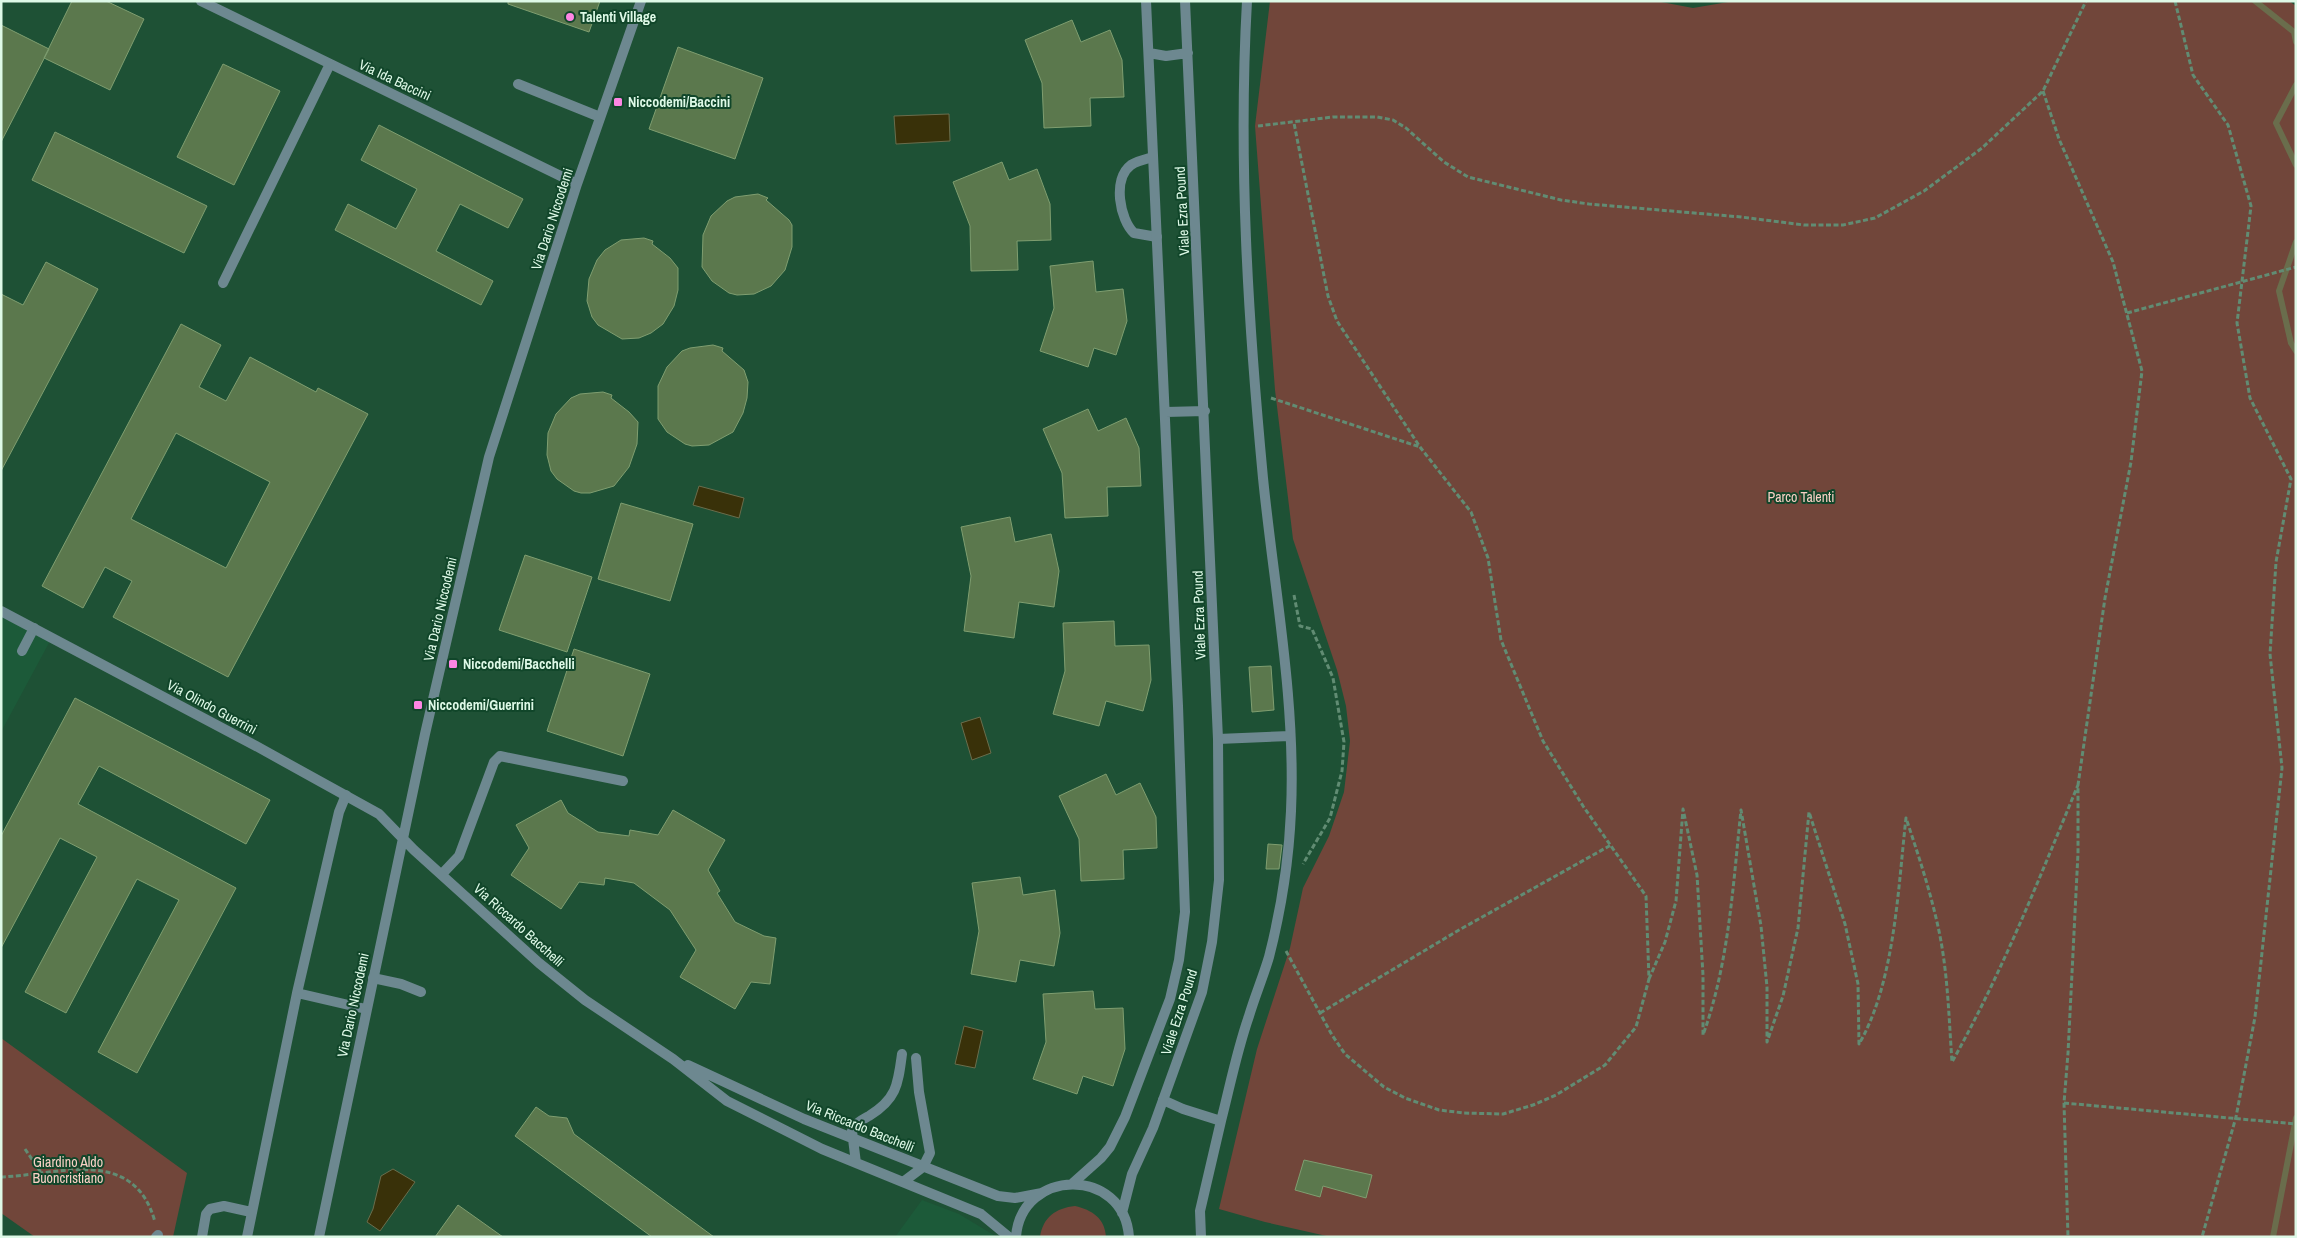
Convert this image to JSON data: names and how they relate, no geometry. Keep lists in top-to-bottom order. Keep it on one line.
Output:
{"streets":{"street":["Via Ida Baccini","Viale Ezra Pound","Via Dario Niccodemi","Via Olindo Guerrini","Via Riccardo Bacchelli"]},"crossings":[["Via Ida Baccini","Via Dario Niccodemi"],["Viale Ezra Pound","Via Riccardo Bacchelli"],["Via Dario Niccodemi","Via Olindo Guerrini"],["Via Dario Niccodemi","Via Riccardo Bacchelli"],["Via Olindo Guerrini","Via Riccardo Bacchelli"]],"parks":["Parco Talenti","Giardino Aldo Buoncristiano"],"places":{"other":["Talenti Village"],"transit":["Niccodemi/Baccini","Niccodemi/Bacchelli","Niccodemi/Guerrini"]}}
